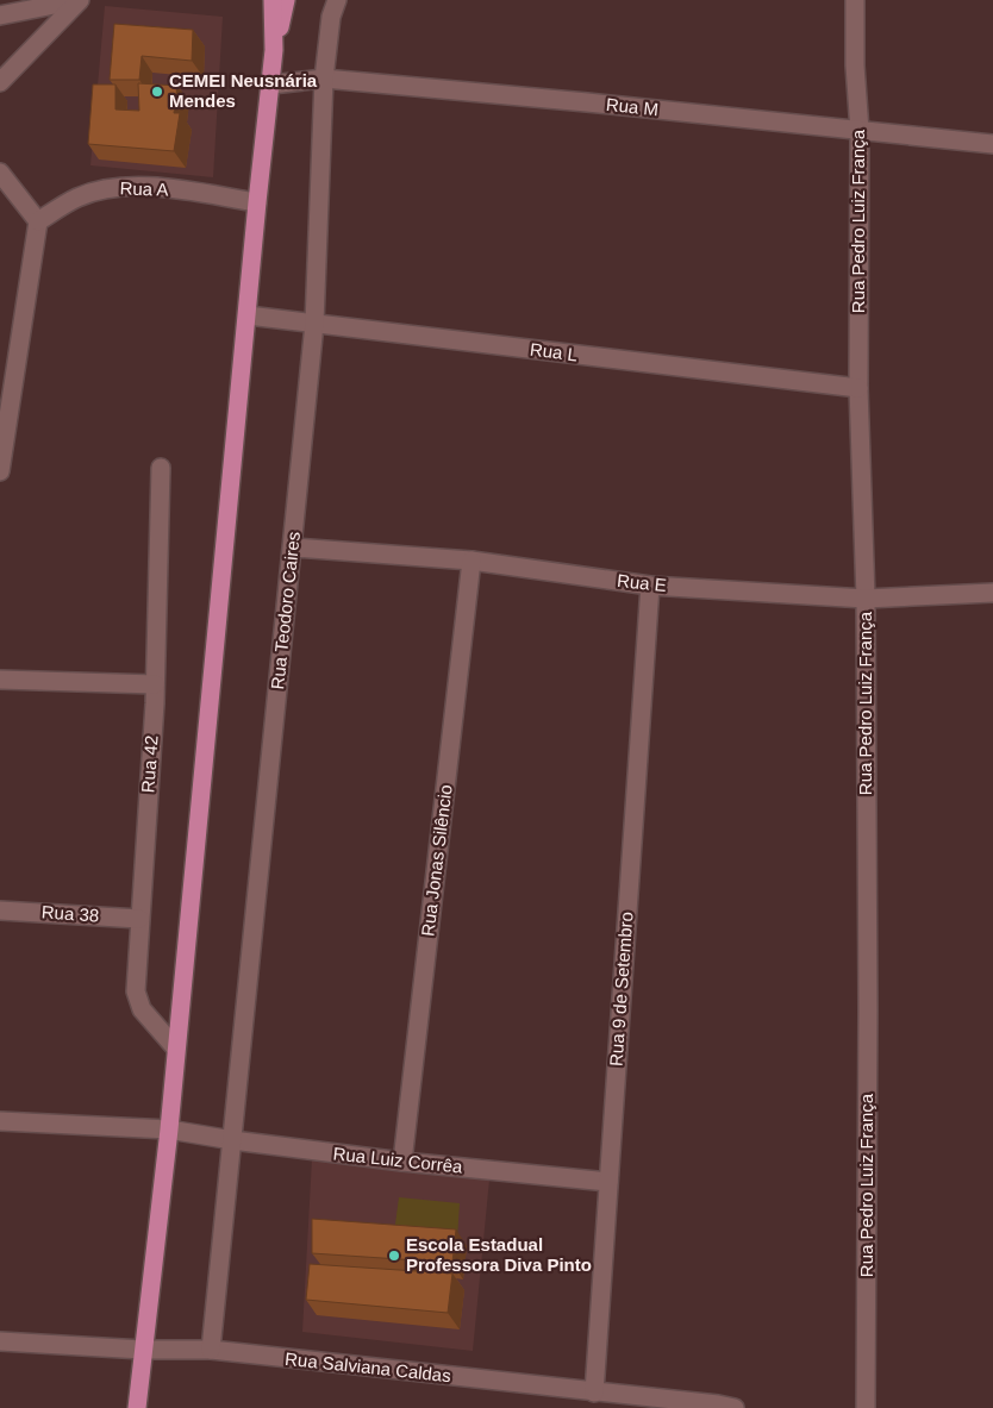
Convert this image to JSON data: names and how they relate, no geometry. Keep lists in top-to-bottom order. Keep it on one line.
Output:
{"streets":{"street":["Rua M","Rua A","Rua Pedro Luiz França","Rua L","Rua E","Rua Teodoro Caires","Rua 42","Rua Jonas Silêncio","Rua 38","Rua 9 de Setembro","Rua Luiz Corrêa","Rua Salviana Caldas"]},"crossings":[["Rua M","Rua Pedro Luiz França"],["Rua M","Rua Teodoro Caires"],["Rua Pedro Luiz França","Rua L"],["Rua Pedro Luiz França","Rua E"],["Rua L","Rua Teodoro Caires"],["Rua E","Rua Teodoro Caires"],["Rua E","Rua Jonas Silêncio"],["Rua E","Rua 9 de Setembro"],["Rua Teodoro Caires","Rua Luiz Corrêa"],["Rua Teodoro Caires","Rua Salviana Caldas"],["Rua 42","Rua 38"],["Rua Jonas Silêncio","Rua Luiz Corrêa"],["Rua 9 de Setembro","Rua Luiz Corrêa"],["Rua 9 de Setembro","Rua Salviana Caldas"]],"places":["CEMEI Neusnária Mendes","Escola Estadual Professora Diva Pinto"]}
